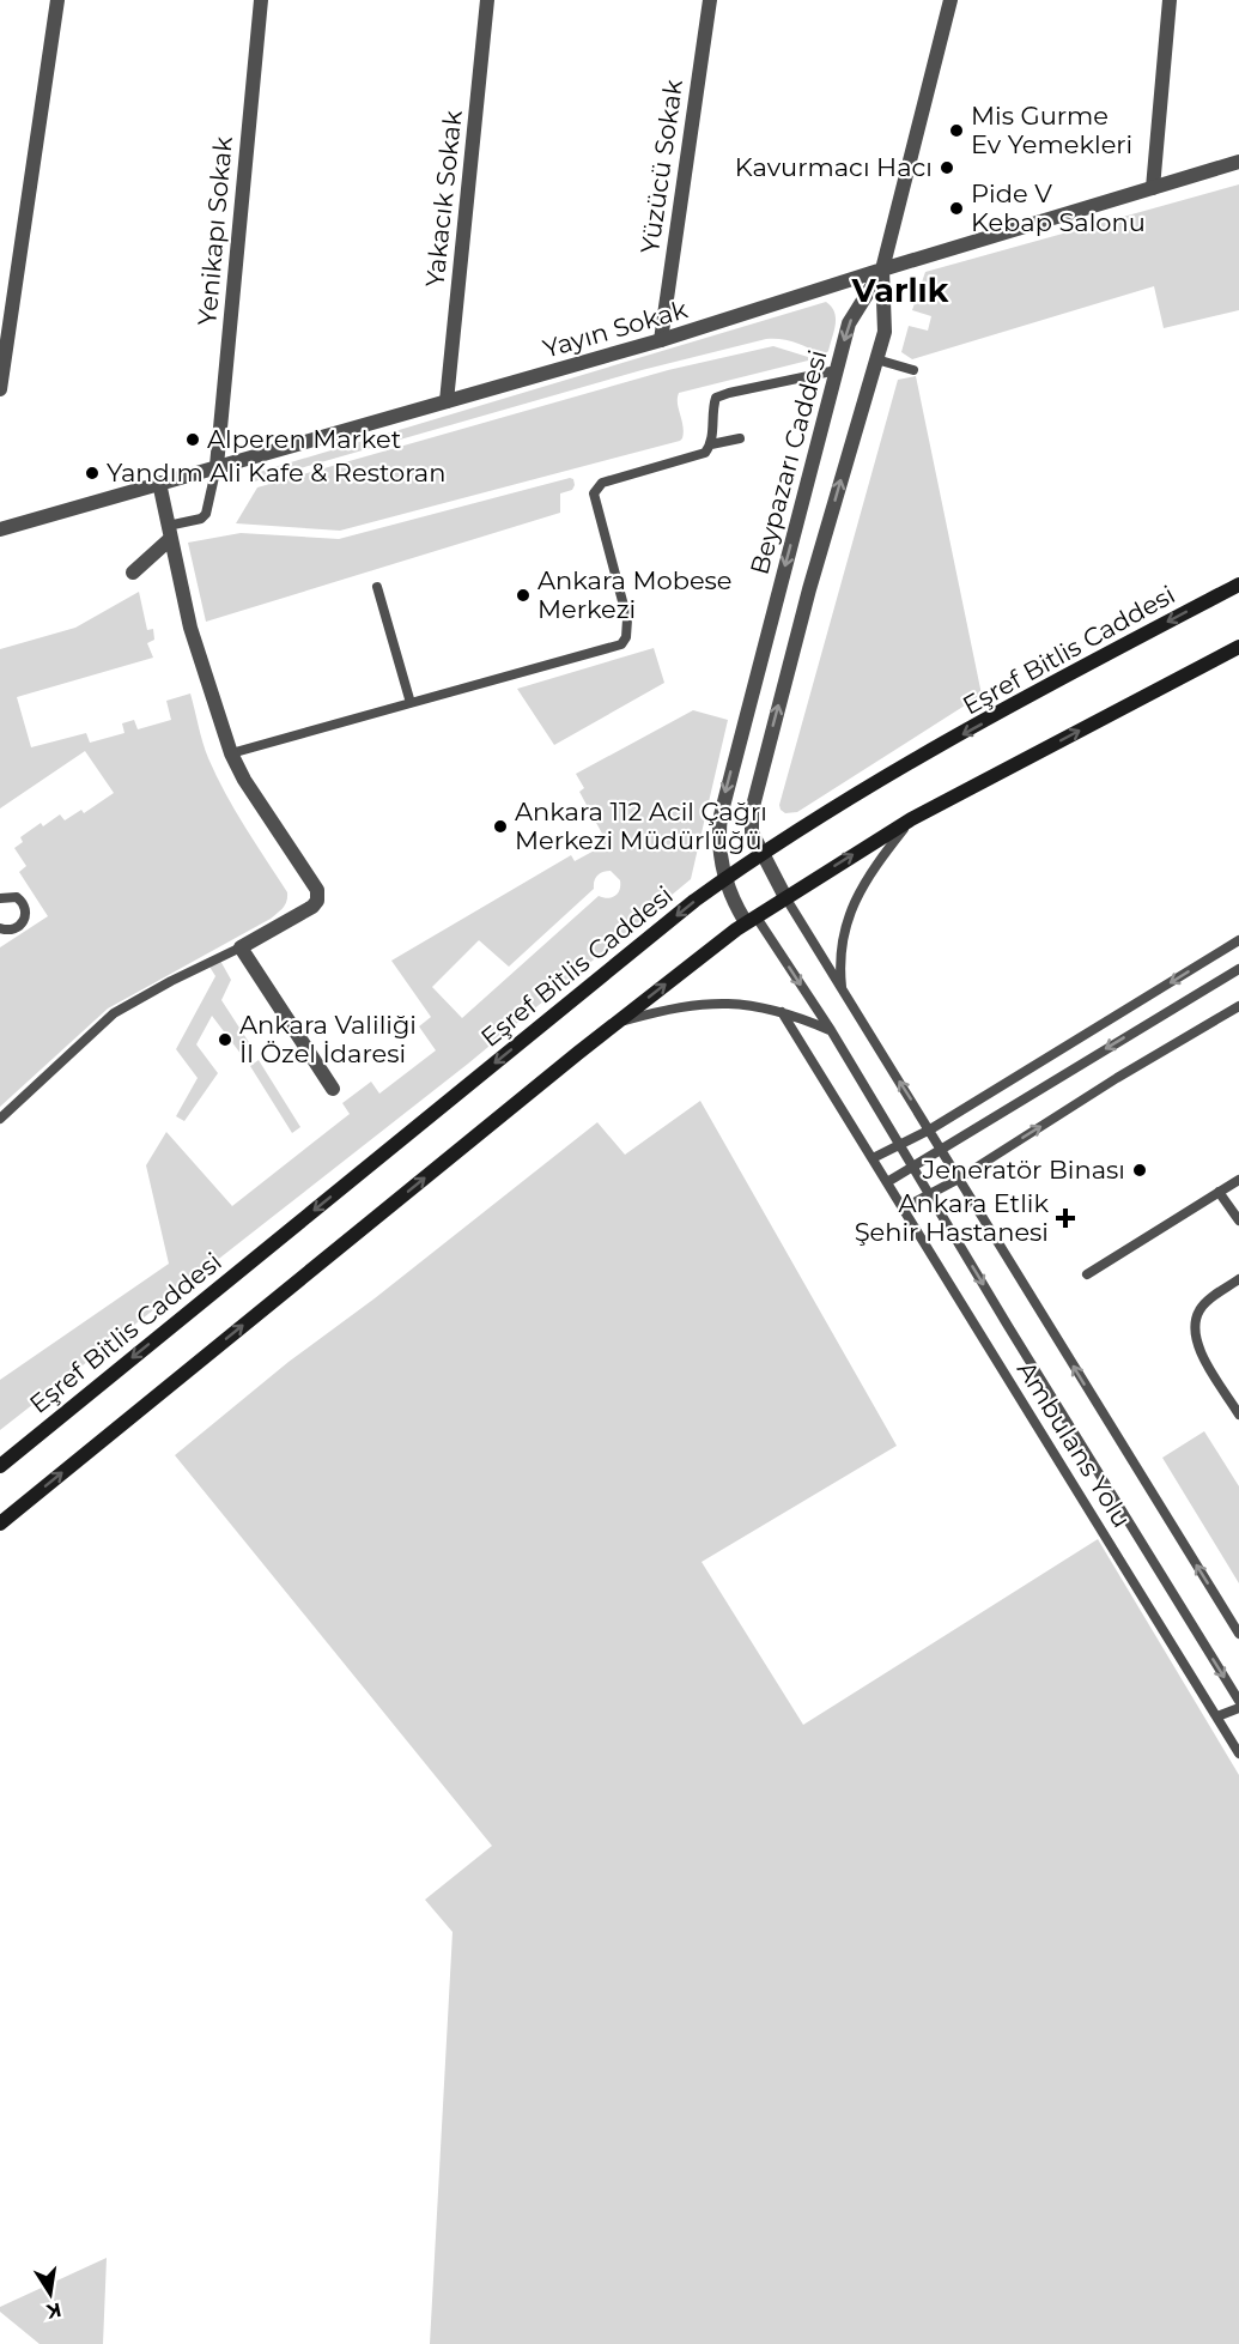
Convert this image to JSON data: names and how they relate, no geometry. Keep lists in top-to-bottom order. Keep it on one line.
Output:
{"streets":{"main road":["Eşref Bitlis Caddesi"],"street":["Yüzücü Sokak","Yakacık Sokak","Yenikapı Sokak","Yayın Sokak","Beypazarı Caddesi"],"lane":["Ambulans Yolu"]},"crossings":[["Yüzücü Sokak","Yayın Sokak"],["Yakacık Sokak","Yayın Sokak"],["Yenikapı Sokak","Yayın Sokak"],["Yayın Sokak","Beypazarı Caddesi"],["Beypazarı Caddesi","Eşref Bitlis Caddesi"]],"districts":["Varlık"],"places":{"other":["Mis Gurme Ev Yemekleri","Kavurmacı Hacı","Pide V Kebap Salonu","Alperen Market","Yandım Ali Kafe & Restoran","Ankara Mobese Merkezi","Ankara 112 Acil Çağrı Merkezi Müdürlüğü","Ankara Valiliği İl Özel İdaresi","Jeneratör Binası"],"health":["Ankara Etlik Şehir Hastanesi"]},"north":"bottom"}
